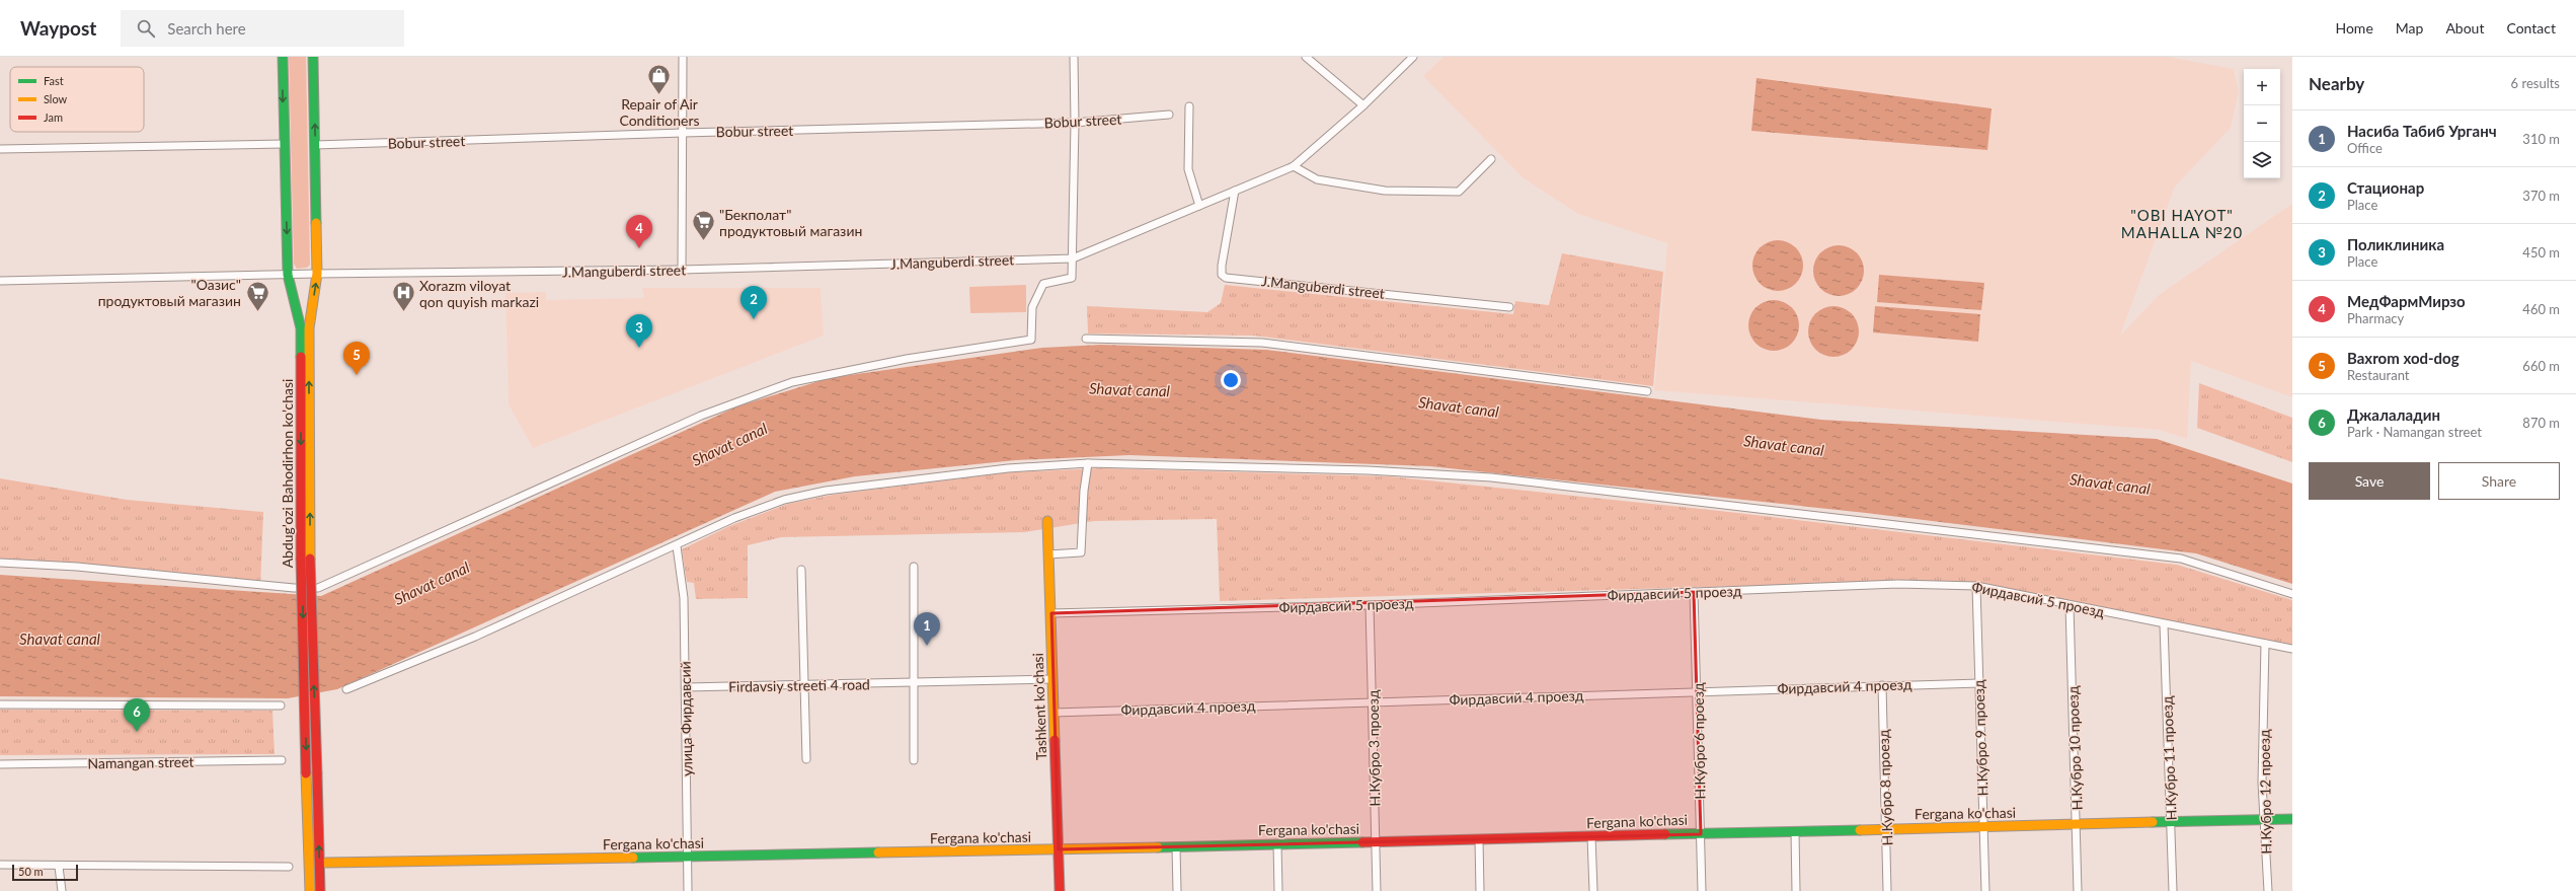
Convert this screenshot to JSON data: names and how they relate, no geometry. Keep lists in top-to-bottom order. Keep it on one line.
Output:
{"streets":{"street":["Bobur street","J.Manguberdi street","Abdug’ozi Bahodirhon ko’chasi","Фирдавсий 5 проезд","Firdavsiy streeti 4 road","Фирдавсий 4 проезд","Tashkent ko'chasi","улица Фирдавсий","Н.Кубро 9 проезд","Н.Кубро 6 проезд","Н.Кубро 3 проезд","Н.Кубро 10 проезд","Н.Кубро 11 проезд","Namangan street","Н.Кубро 8 проезд","Н.Кубро 12 проезд","Fergana ko'chasi"]},"crossings":[["Bobur street","Abdug’ozi Bahodirhon ko’chasi"],["J.Manguberdi street","Abdug’ozi Bahodirhon ko’chasi"],["Фирдавсий 5 проезд","Tashkent ko'chasi"],["Фирдавсий 5 проезд","Н.Кубро 9 проезд"],["Фирдавсий 5 проезд","Н.Кубро 6 проезд"],["Фирдавсий 5 проезд","Н.Кубро 3 проезд"],["Фирдавсий 5 проезд","Н.Кубро 10 проезд"],["Фирдавсий 5 проезд","Н.Кубро 11 проезд"],["Фирдавсий 5 проезд","Н.Кубро 12 проезд"],["Firdavsiy streeti 4 road","Tashkent ko'chasi"],["Firdavsiy streeti 4 road","улица Фирдавсий"],["Фирдавсий 4 проезд","Tashkent ko'chasi"],["Фирдавсий 4 проезд","Н.Кубро 9 проезд"],["Фирдавсий 4 проезд","Н.Кубро 6 проезд"],["Фирдавсий 4 проезд","Н.Кубро 3 проезд"],["Фирдавсий 4 проезд","Н.Кубро 8 проезд"],["Tashkent ko'chasi","Fergana ko'chasi"],["улица Фирдавсий","Fergana ko'chasi"],["Н.Кубро 9 проезд","Fergana ko'chasi"],["Н.Кубро 6 проезд","Fergana ko'chasi"],["Н.Кубро 3 проезд","Fergana ko'chasi"],["Н.Кубро 10 проезд","Fergana ko'chasi"],["Н.Кубро 11 проезд","Fergana ko'chasi"],["Н.Кубро 8 проезд","Fergana ko'chasi"],["Н.Кубро 12 проезд","Fergana ko'chasi"]],"districts":["\"OBI HAYOT\" MAHALLA №20"],"water":["Shavat canal"],"places":{"shop":["Repair of Air Conditioners"],"supermarket":["\"Бекполат\" продуктовый магазин","\"Оазис\" продуктовый магазин"],"hospital":["Xorazm viloyat qon quyish markazi"]},"legend":["Fast","Slow","Jam"],"scale_bar":"50 m","page":{"header":"Waypost","search":"Search here","nav":["Home","Map","About","Contact"],"heading":["Nearby","6 results"],"map_buttons":["+","−"],"list":[{"mark":"1","name":"Насиба Табиб Урганч","note":"Office","value":"310 m"},{"mark":"2","name":"Стационар","note":"Place","value":"370 m"},{"mark":"3","name":"Поликлиника","note":"Place","value":"450 m"},{"mark":"4","name":"МедФармМирзо","note":"Pharmacy","value":"460 m"},{"mark":"5","name":"Baxrom xod-dog","note":"Restaurant","value":"660 m"},{"mark":"6","name":"Джалаладин","note":"Park · Namangan street","value":"870 m"}],"pins":["4","2","3","5","1","6"],"buttons":["Save","Share"],"scale":"50 m"}}
